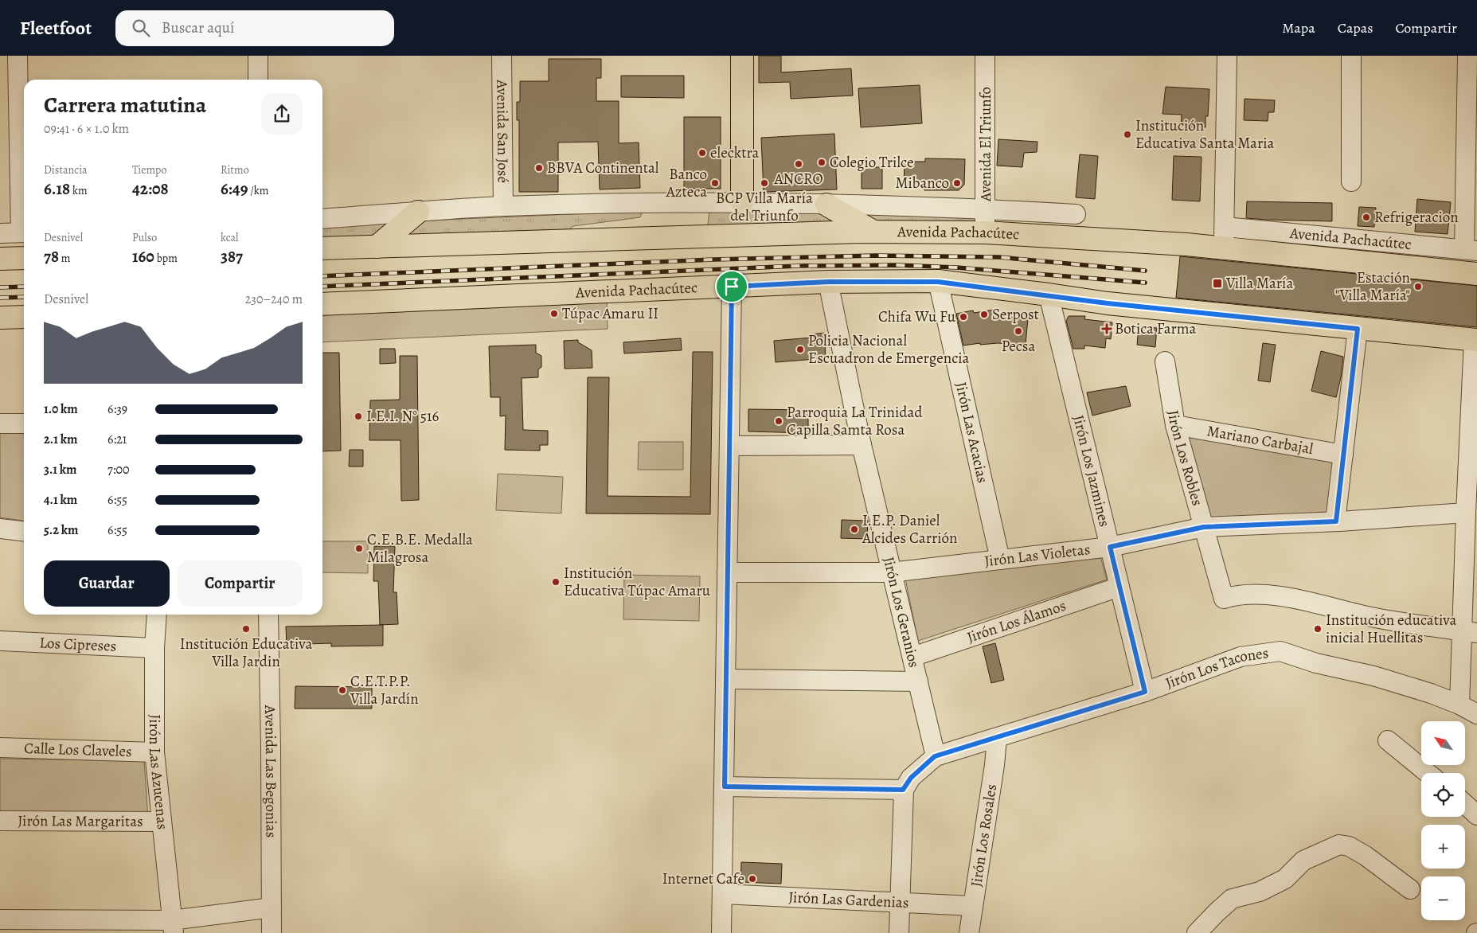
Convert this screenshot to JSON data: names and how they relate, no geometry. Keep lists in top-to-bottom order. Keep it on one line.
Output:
{"streets":{"main road":["Avenida Pachacútec"],"street":["Avenida San José","Avenida El Triunfo","Jirón Las Acacias","Mariano Carbajal","Jirón Los Robles","Jirón Los Jazmines","Jirón Las Violetas","Jirón Los Geranios","Jirón Los Álamos","Los Cipreses","Jirón Los Tacones","Calle Los Claveles","Jirón Las Azucenas","Avenida Las Begonias","Jirón Las Margaritas","Jirón Los Rosales","Jirón Las Gardenias"]},"crossings":[["Avenida San José","Avenida Pachacútec"],["Avenida El Triunfo","Avenida Pachacútec"],["Avenida Pachacútec","Jirón Las Acacias"],["Avenida Pachacútec","Jirón Los Jazmines"],["Avenida Pachacútec","Jirón Los Geranios"],["Jirón Las Acacias","Jirón Las Violetas"],["Mariano Carbajal","Jirón Los Robles"],["Jirón Los Robles","Jirón Las Violetas"],["Jirón Los Jazmines","Jirón Las Violetas"],["Jirón Los Jazmines","Jirón Los Álamos"],["Jirón Los Jazmines","Jirón Los Tacones"],["Jirón Las Violetas","Jirón Los Geranios"],["Jirón Los Geranios","Jirón Los Álamos"],["Jirón Los Geranios","Jirón Los Tacones"],["Los Cipreses","Jirón Las Azucenas"],["Jirón Los Tacones","Jirón Los Rosales"],["Calle Los Claveles","Jirón Las Azucenas"],["Jirón Las Azucenas","Jirón Las Margaritas"],["Jirón Los Rosales","Jirón Las Gardenias"]],"places":{"other":["Institución Educativa Santa Maria","elecktra","Colegio Trilce","ANCRO","BBVA Continental","Banco Azteca","BCP Villa María del Triunfo","Mibanco","Refrigeracion","Estación \"Villa María\"","Túpac Amaru II","Serpost","Chifa Wu Fu","Pecsa","Policia Nacional Escuadron de Emergencia","I.E.I. N° 516","Parroquia La Trinidad Capilla Samta Rosa","I.E.P. Daniel Alcides Carrión","C.E.B.E. Medalla Milagrosa","Institución Educativa Túpac Amaru","Institución Educativa Villa Jardin","Institución educativa inicial Huellitas","C.E.T.P.P. Villa Jardín","Internet Cafe"],"transit":["Villa María"],"health":["Botica Farma"]},"north":"top left","page":{"header":"Fleetfoot","search":"Buscar aquí","nav":["Mapa","Capas","Compartir"],"heading":["Carrera matutina","09:41 · 6 × 1.0 km"],"stats":[["Distancia","6.18 km"],["Tiempo","42:08"],["Ritmo","6:49 /km"],["Desnivel","78 m"],["Pulso","160 bpm"],["kcal","387"]],"chart":["Desnivel","230–240 m"],"list":[{"name":"1.0 km","note":"6:39"},{"name":"2.1 km","note":"6:21"},{"name":"3.1 km","note":"7:00"},{"name":"4.1 km","note":"6:55"},{"name":"5.2 km","note":"6:55"}],"buttons":["Guardar","Compartir"],"map_buttons":["+","−"]}}
